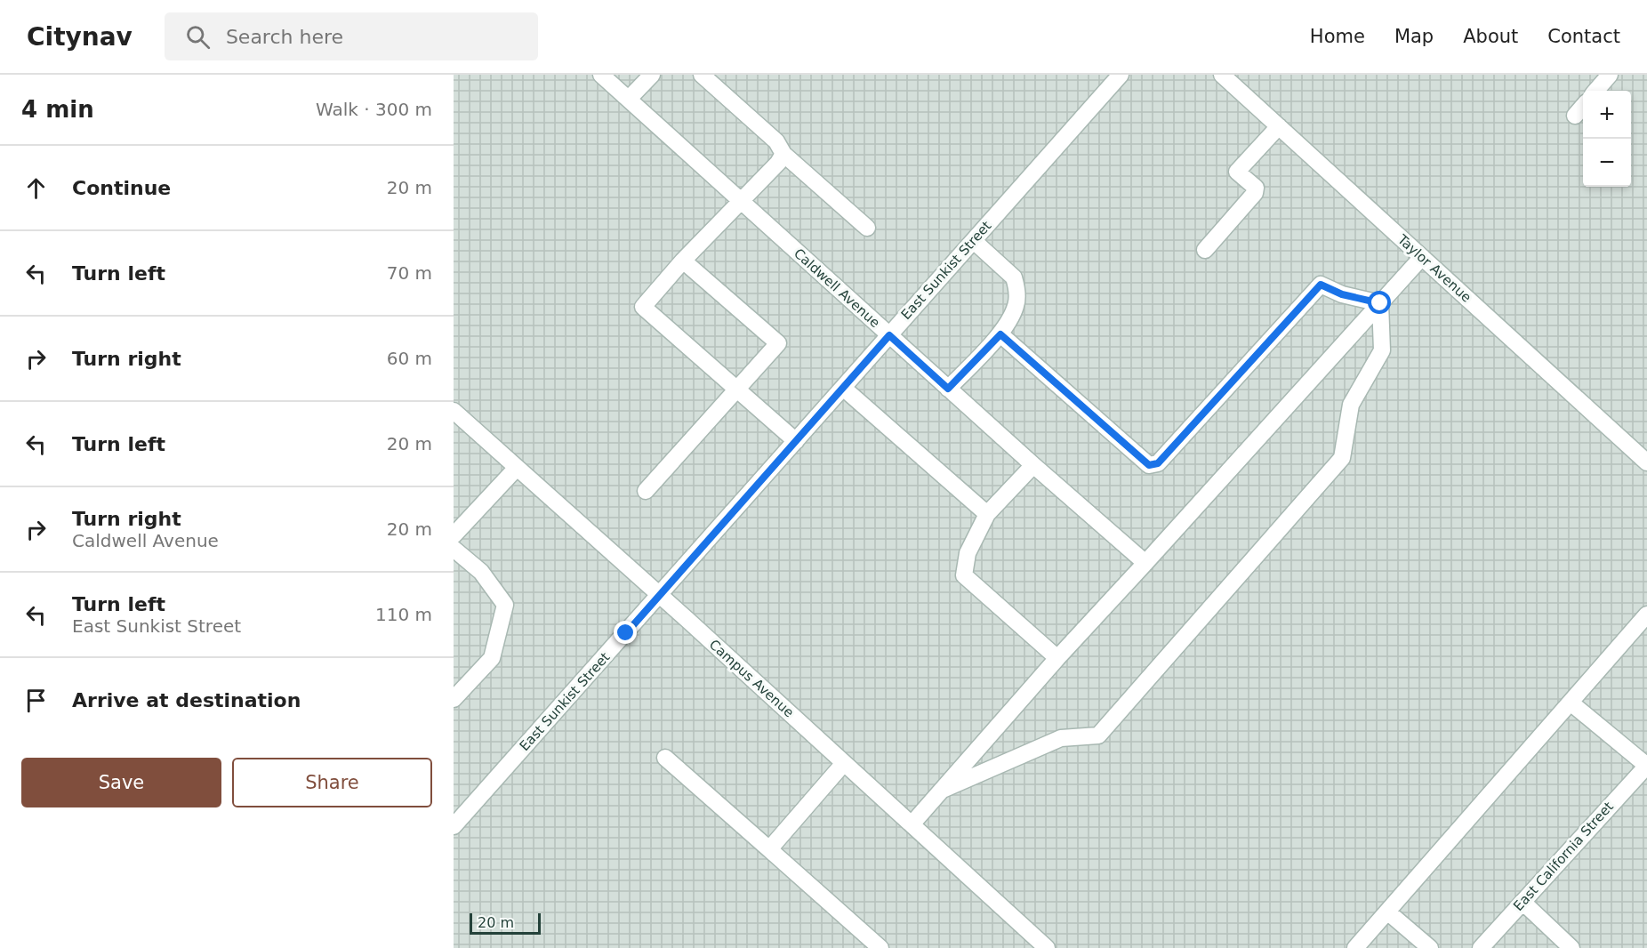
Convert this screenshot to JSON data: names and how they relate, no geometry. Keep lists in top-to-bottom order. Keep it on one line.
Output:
{"streets":{"street":["Taylor Avenue","East Sunkist Street","Caldwell Avenue","Campus Avenue","East California Street"]},"crossings":[["East Sunkist Street","Caldwell Avenue"],["East Sunkist Street","Campus Avenue"]],"scale_bar":"20 m","page":{"header":"Citynav","search":"Search here","nav":["Home","Map","About","Contact"],"heading":["4 min","Walk · 300 m"],"map_buttons":["+","−"],"list":[["Continue","20 m"],["Turn left","70 m"],["Turn right","60 m"],["Turn left","20 m"],["Turn right","Caldwell Avenue","20 m"],["Turn left","East Sunkist Street","110 m"],"Arrive at destination"],"buttons":["Save","Share"],"scale":"20 m"}}
